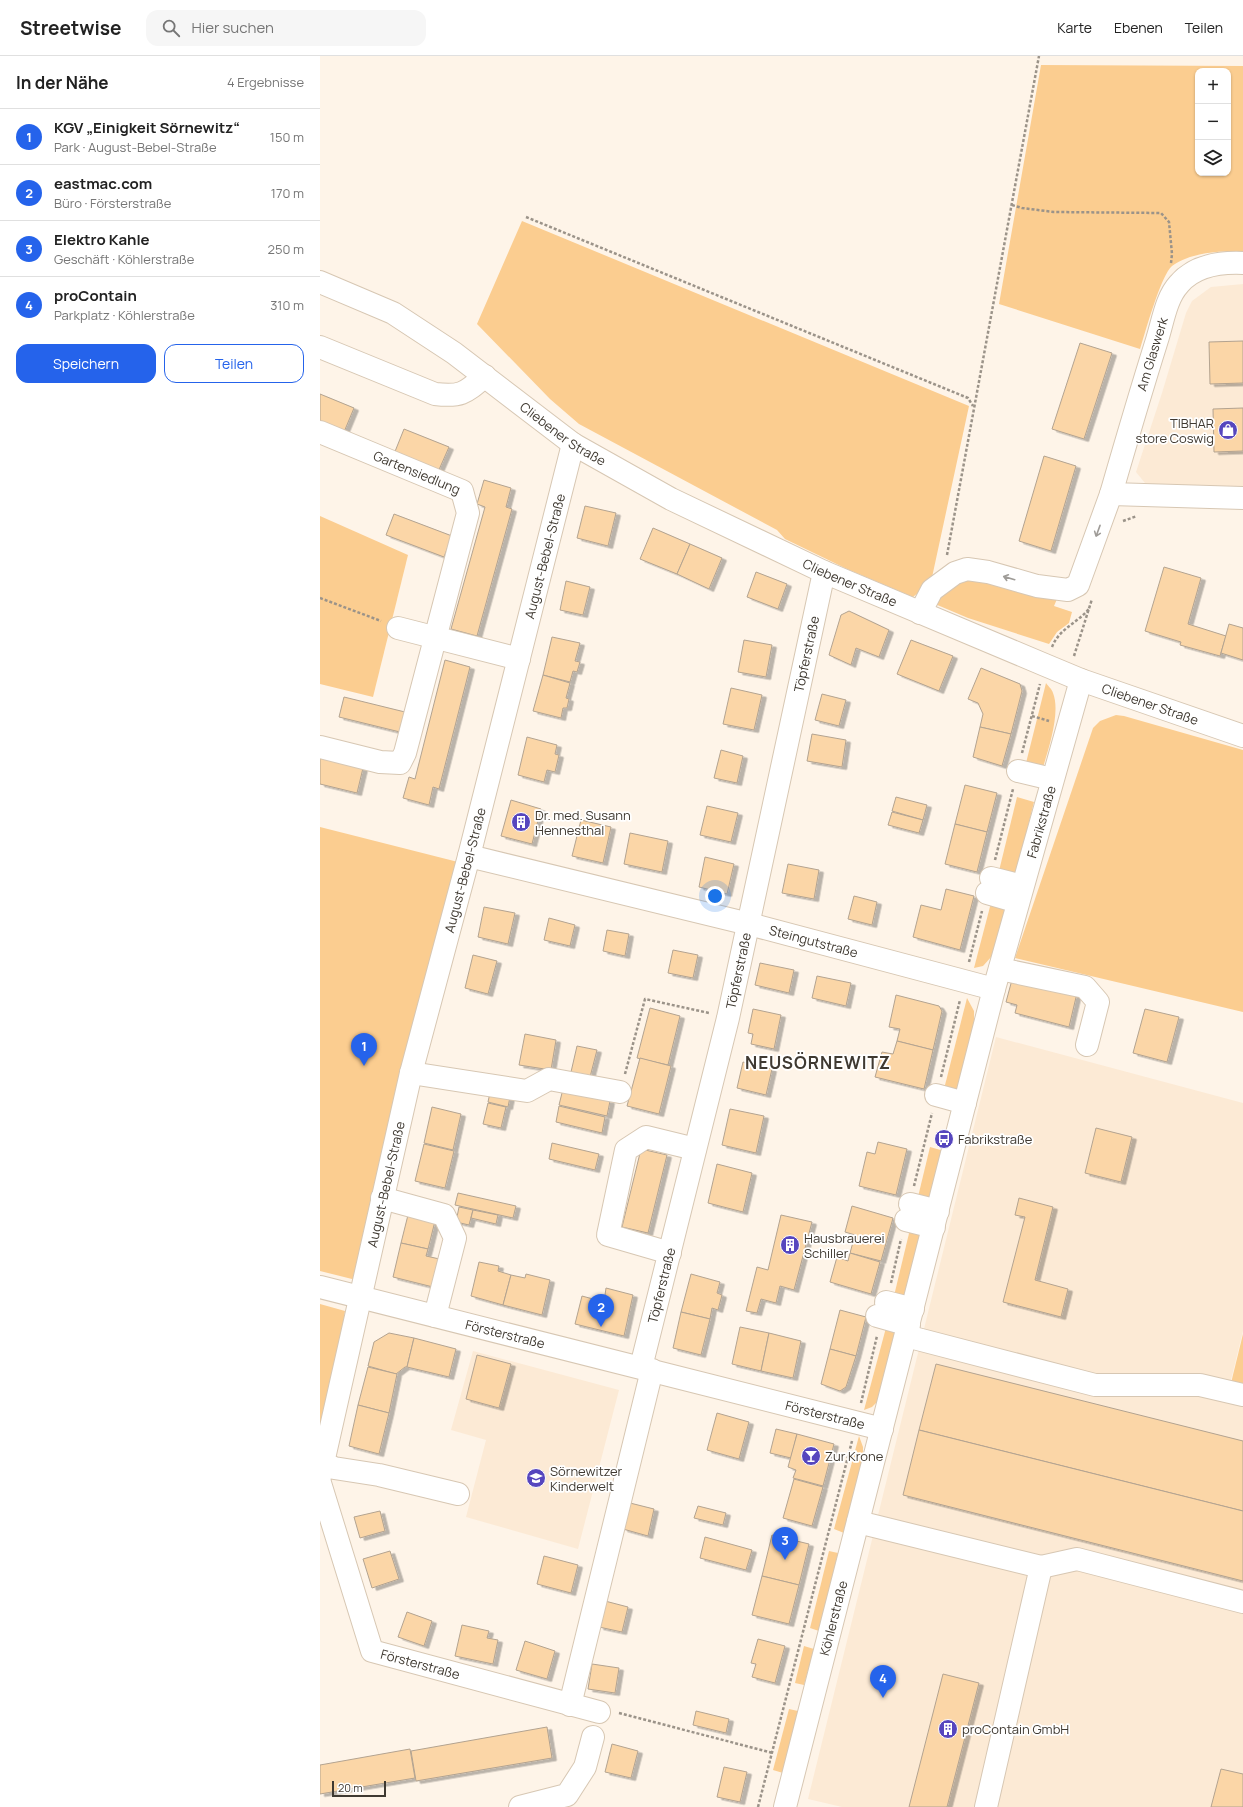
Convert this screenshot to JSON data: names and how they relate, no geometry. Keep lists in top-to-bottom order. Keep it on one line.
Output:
{"streets":{"street":["Am Glaswerk","Cliebener Straße","Gartensiedlung","August-Bebel-Straße","Töpferstraße","Fabrikstraße","Steingutstraße","Försterstraße","Köhlerstraße"]},"crossings":[["Am Glaswerk","Cliebener Straße"],["Cliebener Straße","August-Bebel-Straße"],["Cliebener Straße","Töpferstraße"],["Cliebener Straße","Fabrikstraße"],["August-Bebel-Straße","Steingutstraße"],["August-Bebel-Straße","Försterstraße"],["Töpferstraße","Steingutstraße"],["Töpferstraße","Försterstraße"],["Fabrikstraße","Steingutstraße"],["Fabrikstraße","Försterstraße"],["Fabrikstraße","Köhlerstraße"],["Försterstraße","Köhlerstraße"]],"districts":["NEUSÖRNEWITZ"],"places":{"shop":["TIBHAR store Coswig"],"building":["Dr. med. Susann Hennesthal","Hausbrauerei Schiller","proContain GmbH"],"bus stop":["Fabrikstraße"],"bar":["Zur Krone"],"school or university":["Sörnewitzer Kinderwelt"]},"scale_bar":"20 m","page":{"header":"Streetwise","search":"Hier suchen","nav":["Karte","Ebenen","Teilen"],"heading":["In der Nähe","4 Ergebnisse"],"map_buttons":["+","−"],"list":[{"mark":"1","name":"KGV „Einigkeit Sörnewitz“","note":"Park · August-Bebel-Straße","value":"150 m"},{"mark":"2","name":"eastmac.com","note":"Büro · Försterstraße","value":"170 m"},{"mark":"3","name":"Elektro Kahle","note":"Geschäft · Köhlerstraße","value":"250 m"},{"mark":"4","name":"proContain","note":"Parkplatz · Köhlerstraße","value":"310 m"}],"buttons":["Speichern","Teilen"],"pins":["1","2","3","4"],"scale":"20 m"}}
